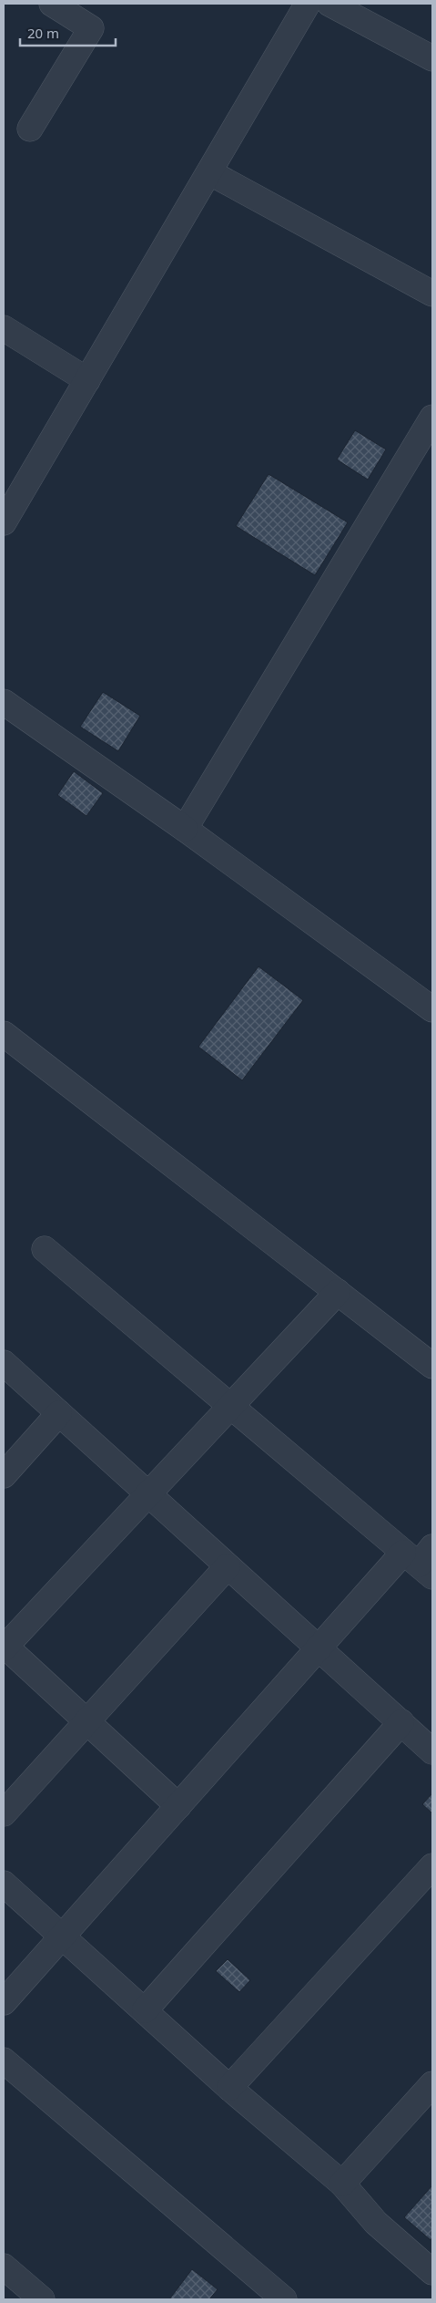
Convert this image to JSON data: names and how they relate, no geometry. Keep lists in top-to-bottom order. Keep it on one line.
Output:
{"scale_bar":"20 m"}
